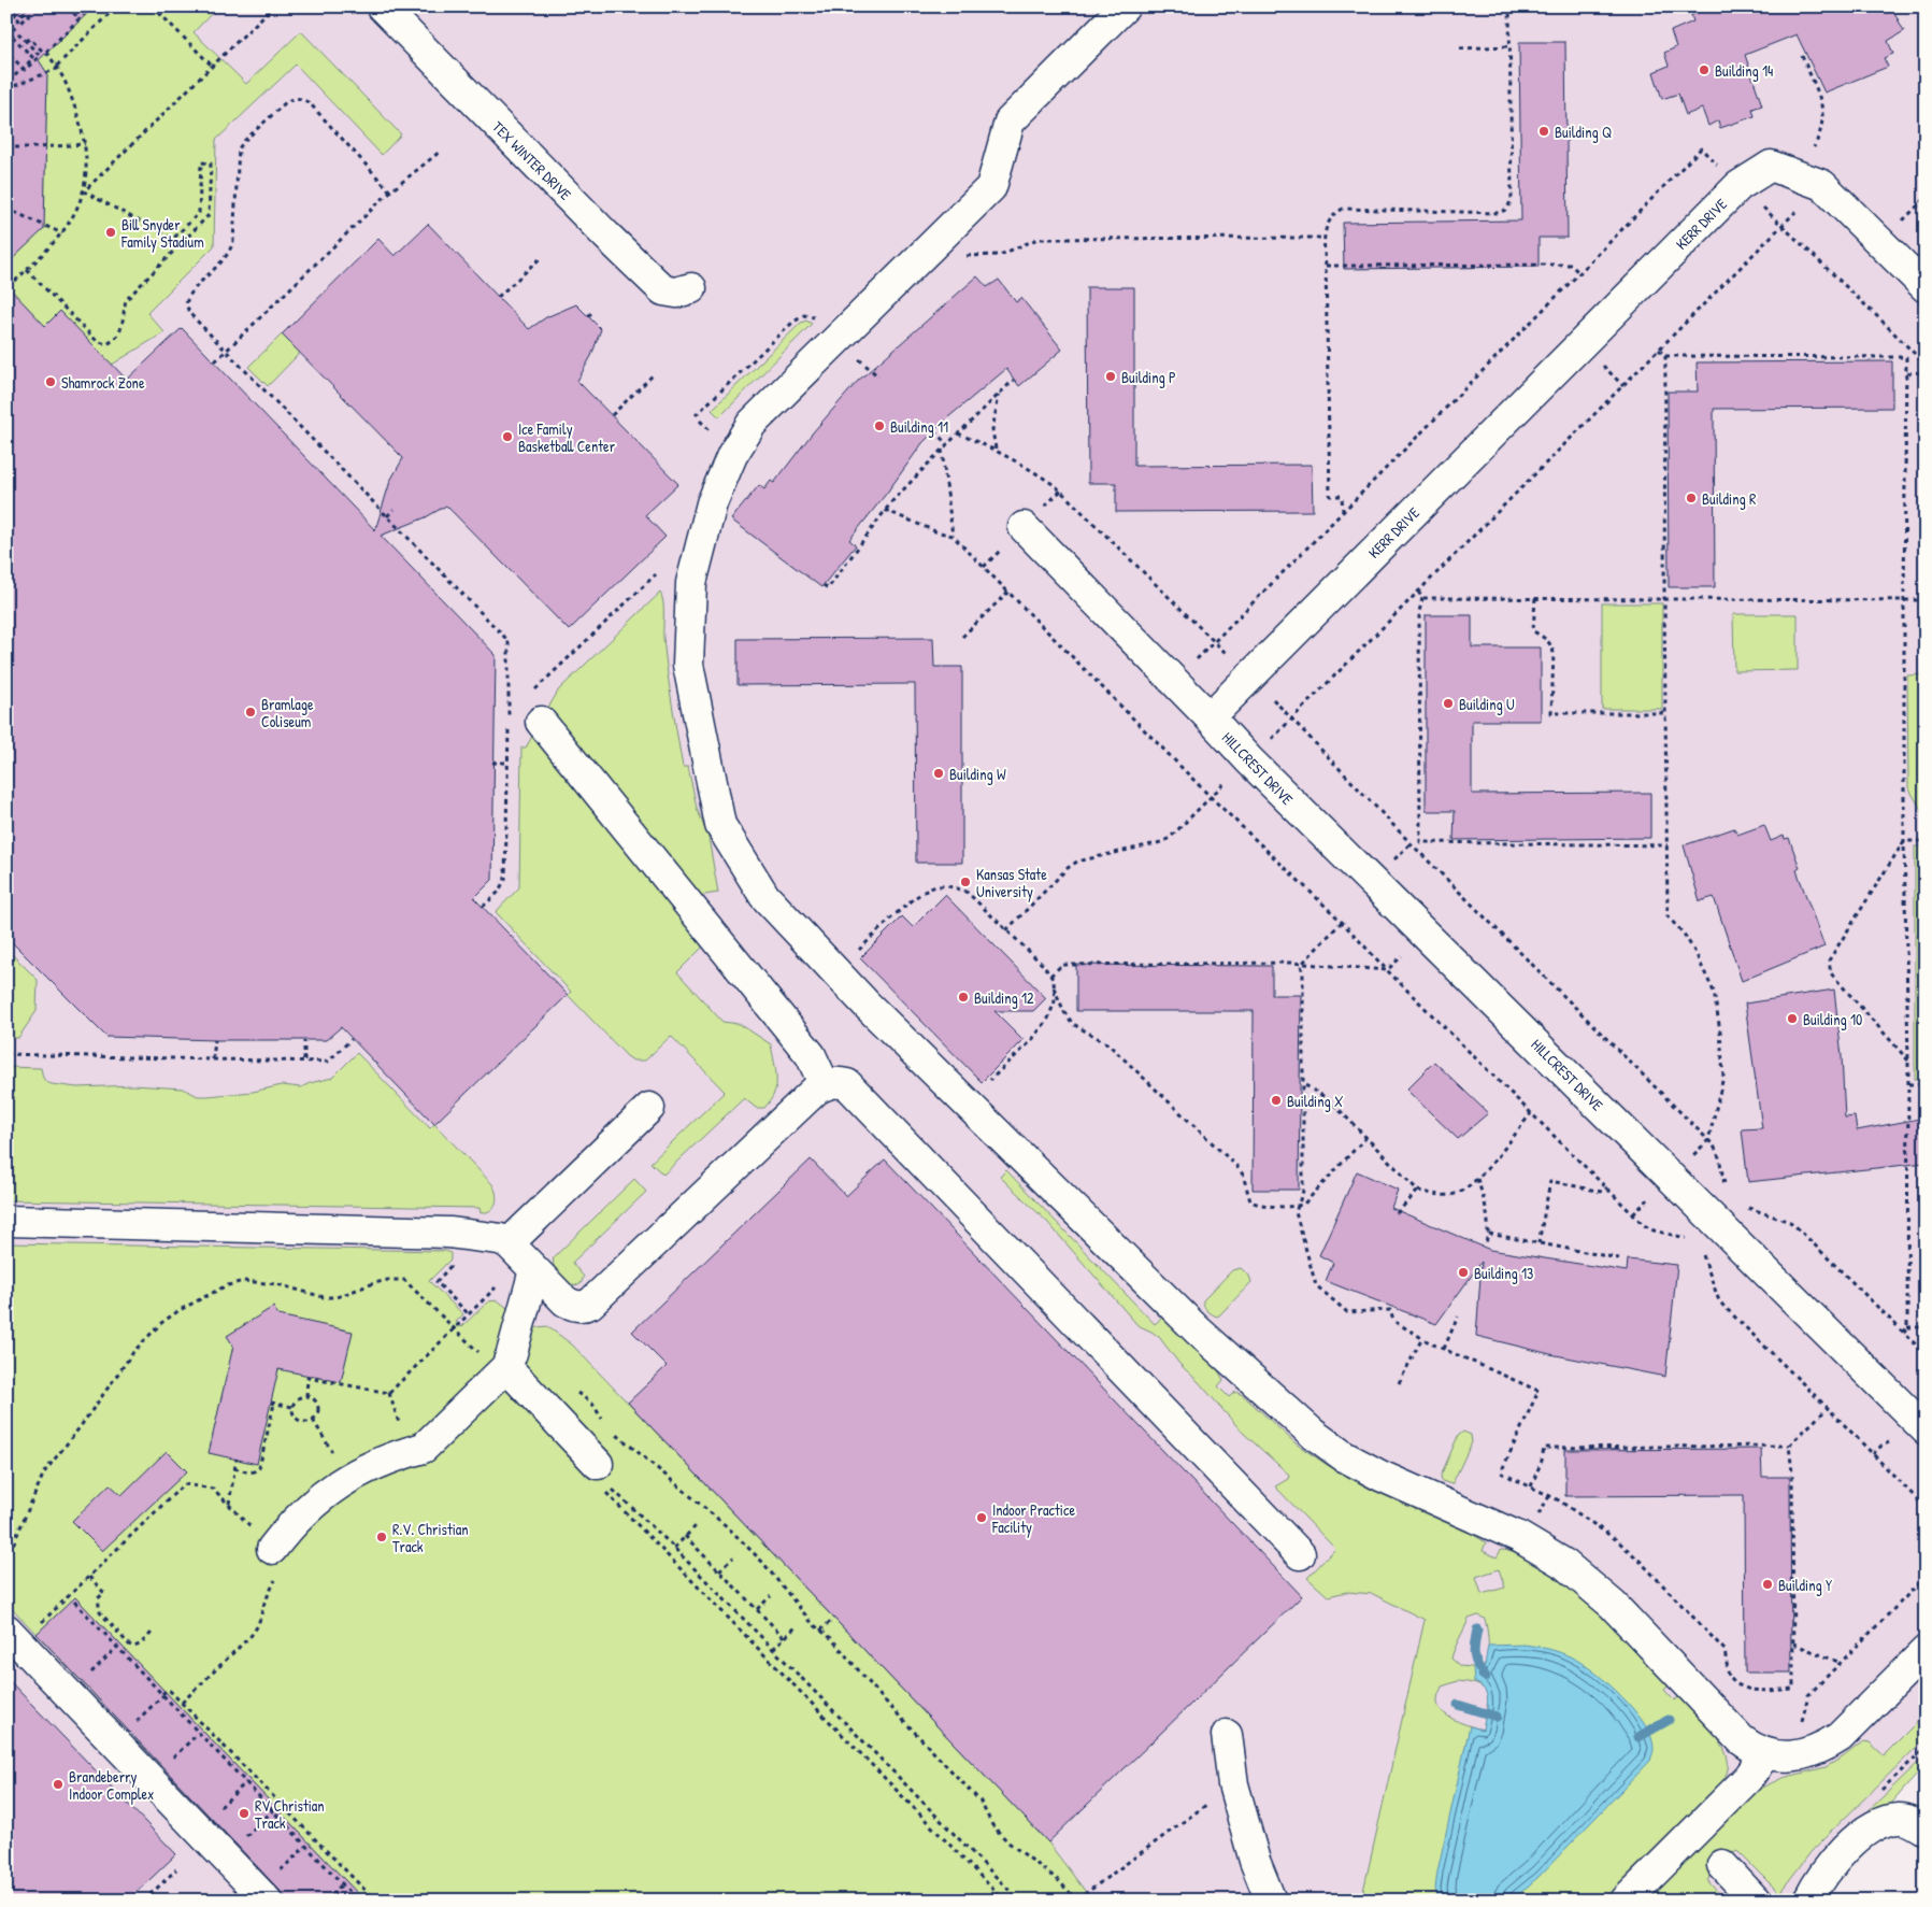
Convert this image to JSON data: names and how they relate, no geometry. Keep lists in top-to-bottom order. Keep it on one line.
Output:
{"streets":{"street":["TEX WINTER DRIVE","KERR DRIVE","HILLCREST DRIVE"]},"crossings":[["KERR DRIVE","HILLCREST DRIVE"]],"places":["Building 14","Building Q","Bill Snyder Family Stadium","Building P","Shamrock Zone","Building 11","Ice Family Basketball Center","Building R","Building U","Bramlage Coliseum","Building W","Kansas State University","Building 12","Building 10","Building X","Building 13","Indoor Practice Facility","R.V. Christian Track","Building Y","Brandeberry Indoor Complex","RV Christian Track"]}
